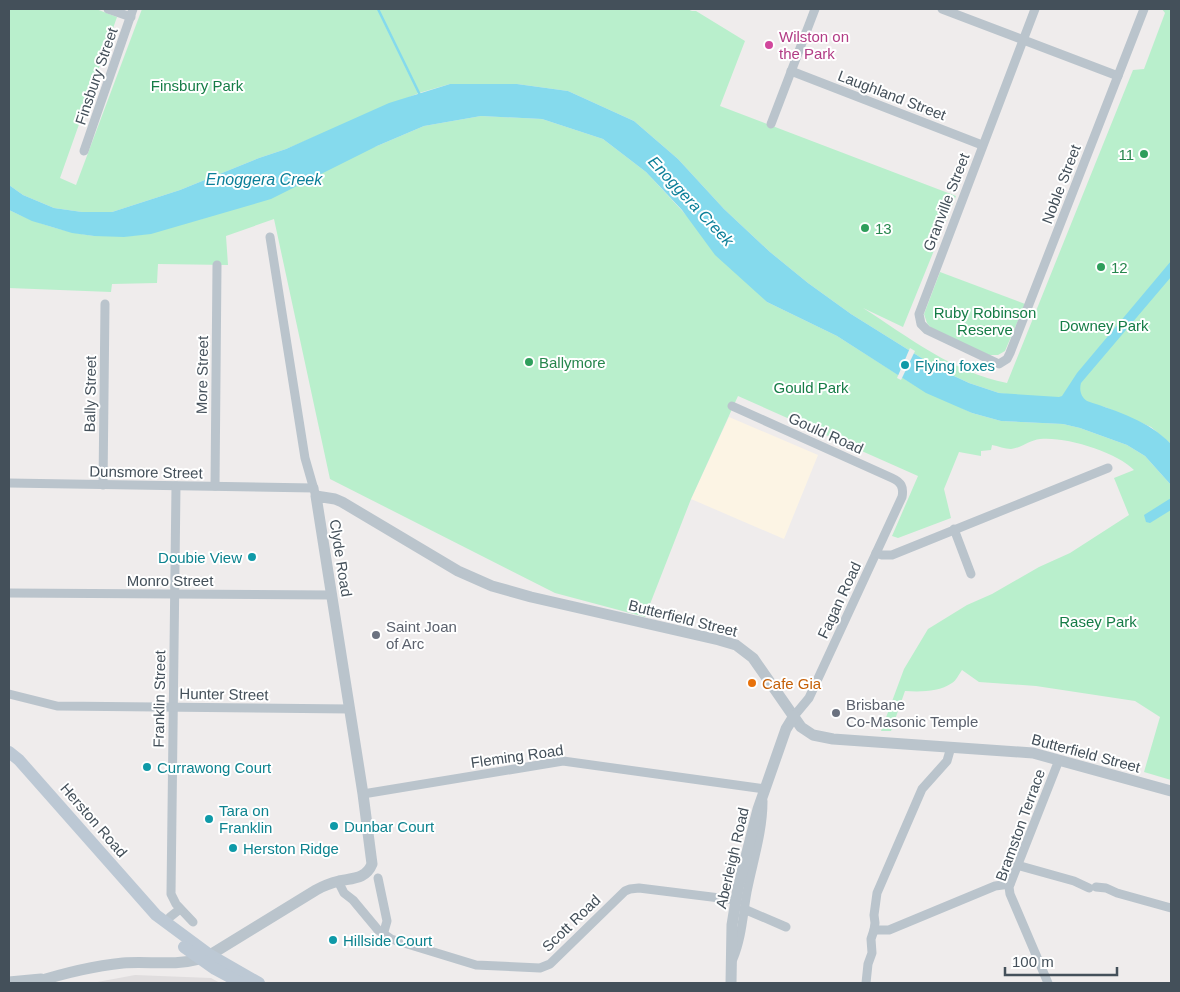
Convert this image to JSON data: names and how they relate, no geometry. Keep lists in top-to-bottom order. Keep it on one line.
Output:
{"streets":{"main road":["Herston Road"],"street":["Finsbury Street","Laughland Street","Noble Street","Granville Street","More Street","Bally Street","Gould Road","Dunsmore Street","Clyde Road","Monro Street","Fagan Road","Butterfield Street","Hunter Street","Franklin Street","Fleming Road","Bramston Terrace","Aberleigh Road","Scott Road"]},"crossings":[["Laughland Street","Granville Street"],["Noble Street","Granville Street"],["More Street","Dunsmore Street"],["Bally Street","Dunsmore Street"],["Gould Road","Fagan Road"],["Dunsmore Street","Clyde Road"],["Dunsmore Street","Butterfield Street"],["Dunsmore Street","Franklin Street"],["Clyde Road","Monro Street"],["Clyde Road","Butterfield Street"],["Clyde Road","Hunter Street"],["Clyde Road","Fleming Road"],["Monro Street","Franklin Street"],["Fagan Road","Butterfield Street"],["Fagan Road","Aberleigh Road"],["Butterfield Street","Bramston Terrace"],["Butterfield Street","Aberleigh Road"],["Hunter Street","Franklin Street"],["Fleming Road","Aberleigh Road"],["Aberleigh Road","Scott Road"]],"water":["Enoggera Creek"],"parks":["Finsbury Park","Ruby Robinson Reserve","Downey Park","Gould Park","Rasey Park"],"places":["Wilston on the Park","11","13","12","Ballymore","Flying foxes","Doubie View","Saint Joan of Arc","Cafe Gia","Brisbane Co-Masonic Temple","Currawong Court","Tara on Franklin","Dunbar Court","Herston Ridge","Hillside Court"],"scale_bar":"100 m"}
